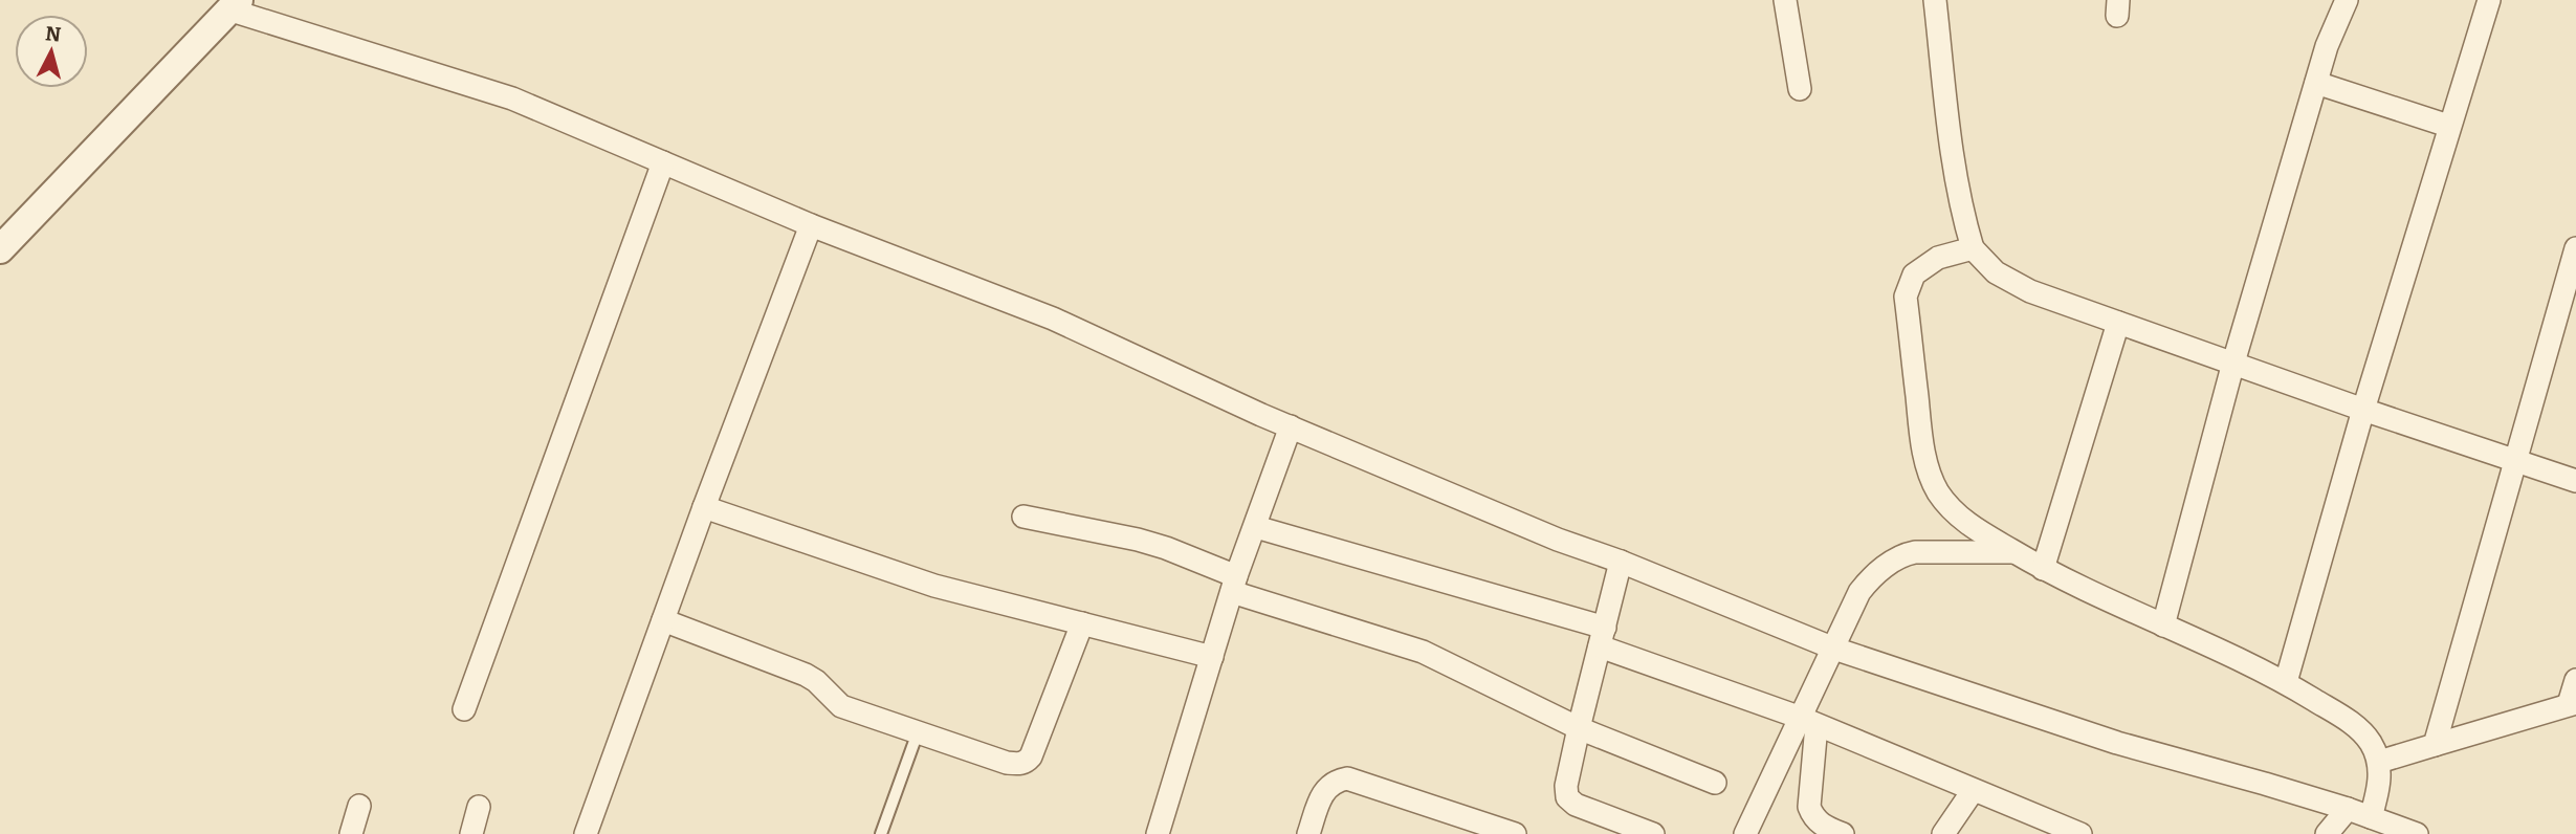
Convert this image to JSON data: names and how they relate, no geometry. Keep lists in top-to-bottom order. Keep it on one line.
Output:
{"north":"top"}
